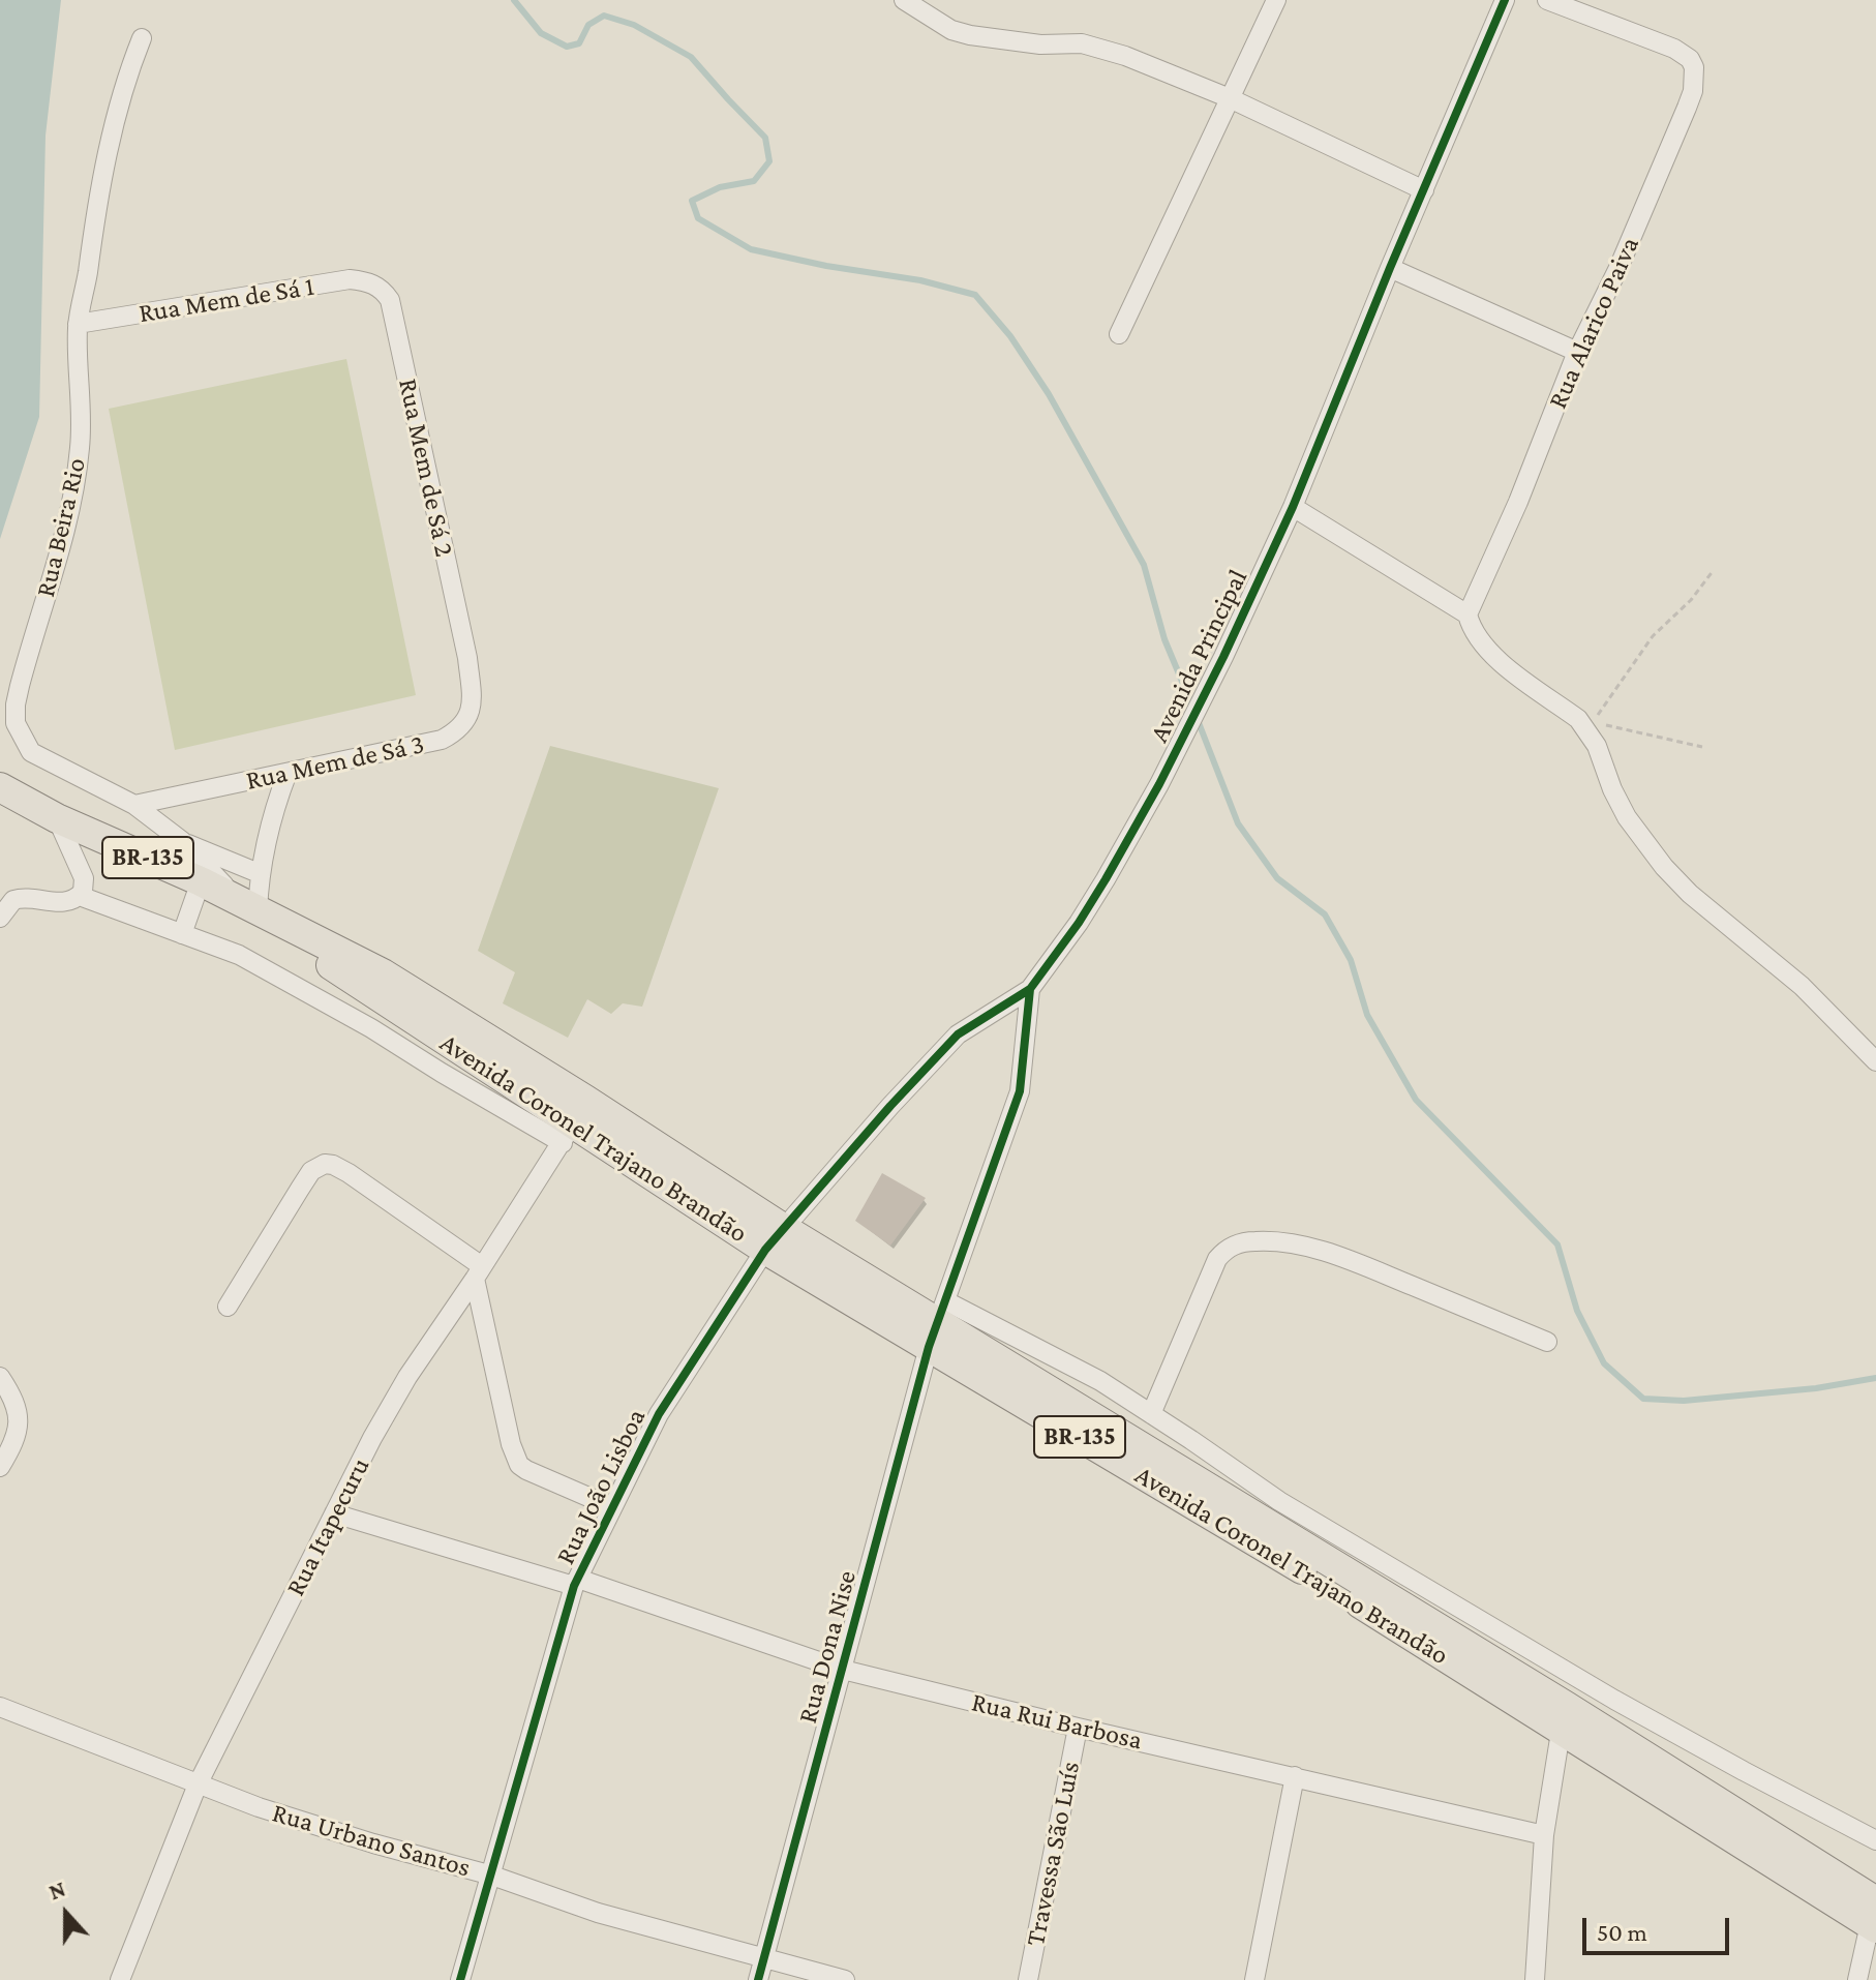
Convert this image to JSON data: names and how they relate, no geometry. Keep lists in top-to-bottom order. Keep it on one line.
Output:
{"streets":{"main road":["BR-135","Avenida Coronel Trajano Brandão"],"street":["Rua Mem de Sá 1","Rua Alarico Paiva","Rua Mem de Sá 2","Rua Beira Rio","Avenida Principal","Rua Mem de Sá 3","Rua João Lisboa","Rua Itapecuru","Rua Dona Nise","Rua Rui Barbosa","Rua Urbano Santos","Travessa São Luís"]},"crossings":[["Rua Mem de Sá 1","Rua Mem de Sá 2"],["Rua Mem de Sá 1","Rua Beira Rio"],["Rua Mem de Sá 2","Rua Mem de Sá 3"],["Rua Beira Rio","Rua Mem de Sá 3"],["Rua Beira Rio","Avenida Coronel Trajano Brandão"],["Avenida Principal","Avenida Coronel Trajano Brandão"],["Avenida Principal","Rua João Lisboa"],["Avenida Principal","Rua Dona Nise"],["Avenida Coronel Trajano Brandão","Rua João Lisboa"],["Avenida Coronel Trajano Brandão","Rua Itapecuru"],["Avenida Coronel Trajano Brandão","Rua Dona Nise"],["Rua João Lisboa","Rua Rui Barbosa"],["Rua João Lisboa","Rua Urbano Santos"],["Rua Itapecuru","Rua Rui Barbosa"],["Rua Itapecuru","Rua Urbano Santos"],["Rua Dona Nise","Rua Rui Barbosa"],["Rua Dona Nise","Rua Urbano Santos"],["Rua Rui Barbosa","Travessa São Luís"]],"scale_bar":"50 m","north":"top"}
